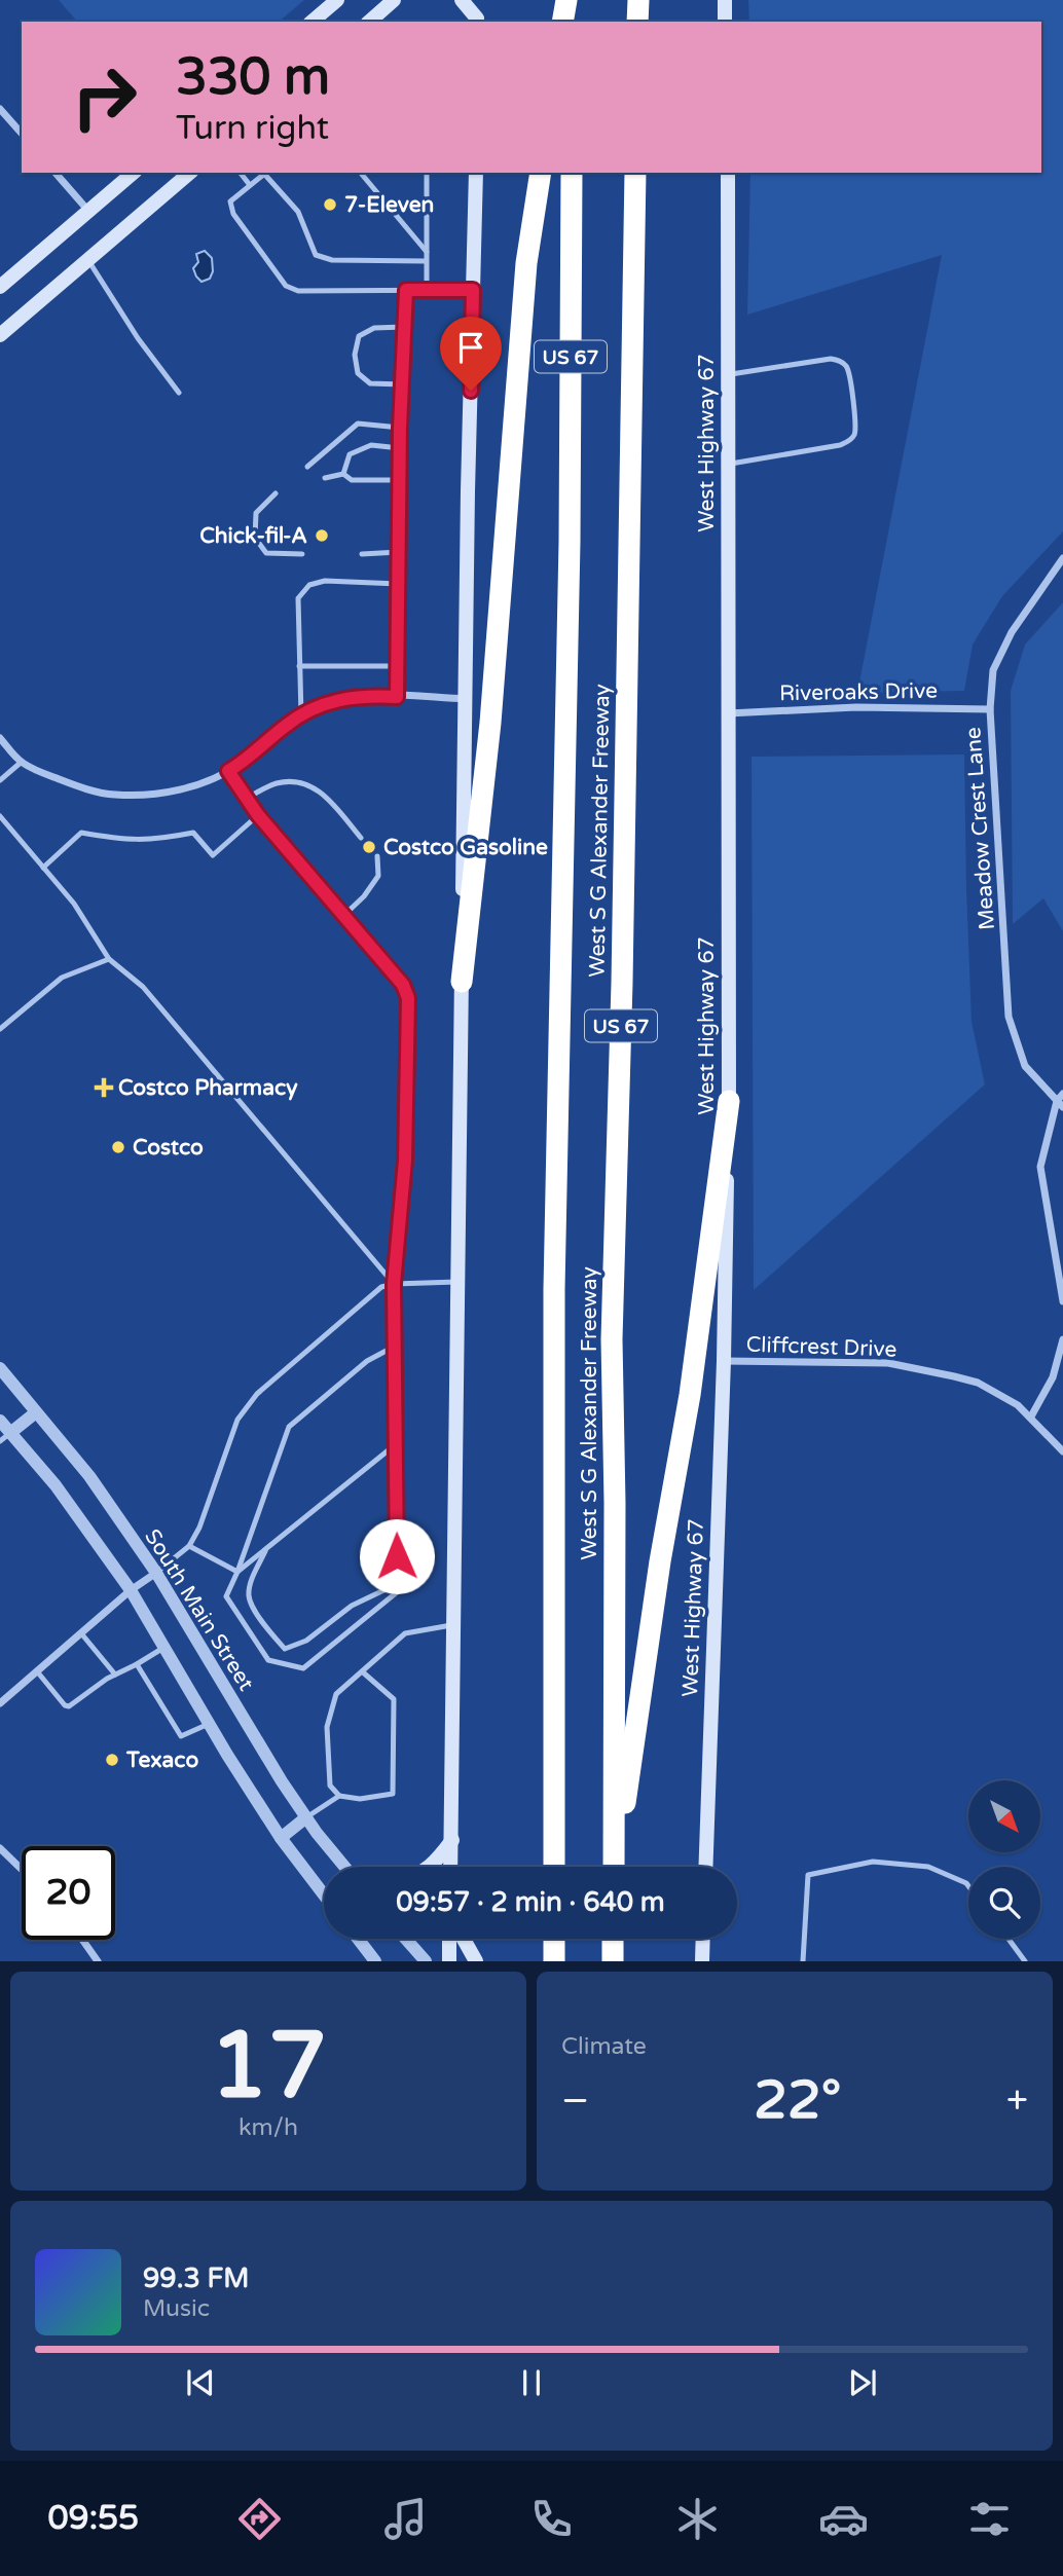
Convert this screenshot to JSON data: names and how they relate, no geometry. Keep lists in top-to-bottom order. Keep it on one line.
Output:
{"streets":{"highway":["US 67","West S G Alexander Freeway"],"main road":["West Highway 67"],"street":["Riveroaks Drive","Meadow Crest Lane","Cliffcrest Drive","South Main Street"]},"crossings":[["West Highway 67","Riveroaks Drive"],["West Highway 67","Cliffcrest Drive"],["Riveroaks Drive","Meadow Crest Lane"]],"places":{"other":["7-Eleven","Chick-fil-A","Costco Gasoline","Costco","Texaco"],"health":["Costco Pharmacy"]},"north":"bottom right","page":{"turn":["330 m","Turn right"],"limit":"20","trip":"09:57 · 2 min · 640 m","tile":[["17","km/h"],"Climate"],"heat":["−","22°","+"],"song":["99.3 FM","Music"],"tabs":"09:55"}}
